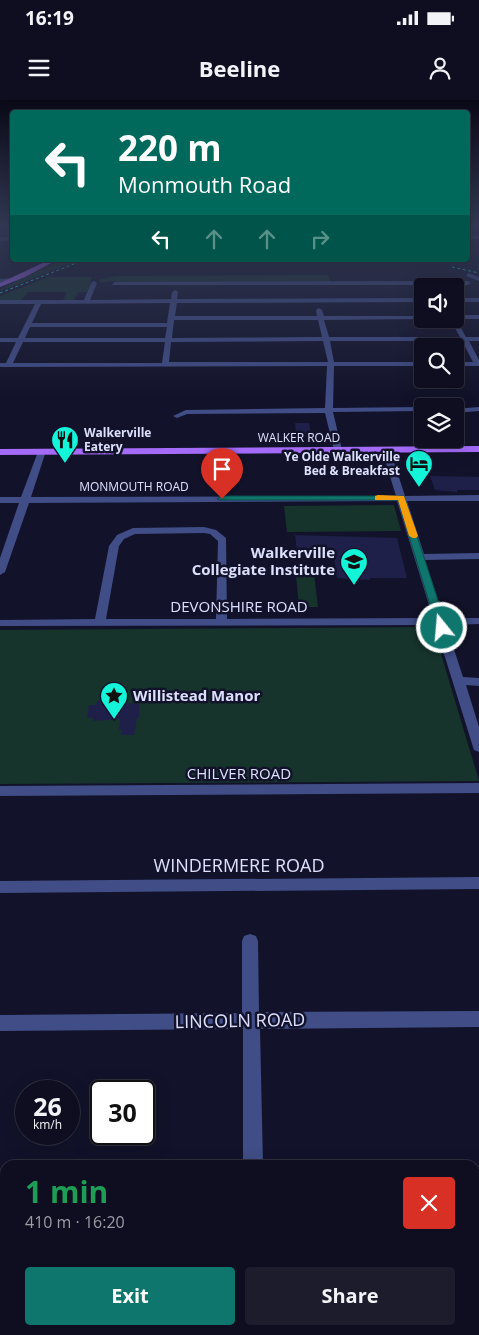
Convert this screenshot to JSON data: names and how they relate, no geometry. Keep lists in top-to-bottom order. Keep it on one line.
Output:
{"streets":{"main road":["WALKER ROAD"],"street":["MONMOUTH ROAD","DEVONSHIRE ROAD","CHILVER ROAD","WINDERMERE ROAD","LINCOLN ROAD"]},"places":{"restaurant":["Walkerville Eatery"],"hotel":["Ye Olde Walkerville Bed & Breakfast"],"school or university":["Walkerville Collegiate Institute"],"place":["Willistead Manor"]},"page":{"status":"16:19","header":"Beeline","turn":["220 m","Monmouth Road"],"speed":"26 km/h","limit":"30","heading":["1 min","410 m · 16:20"],"buttons":["Exit","Share"]}}
